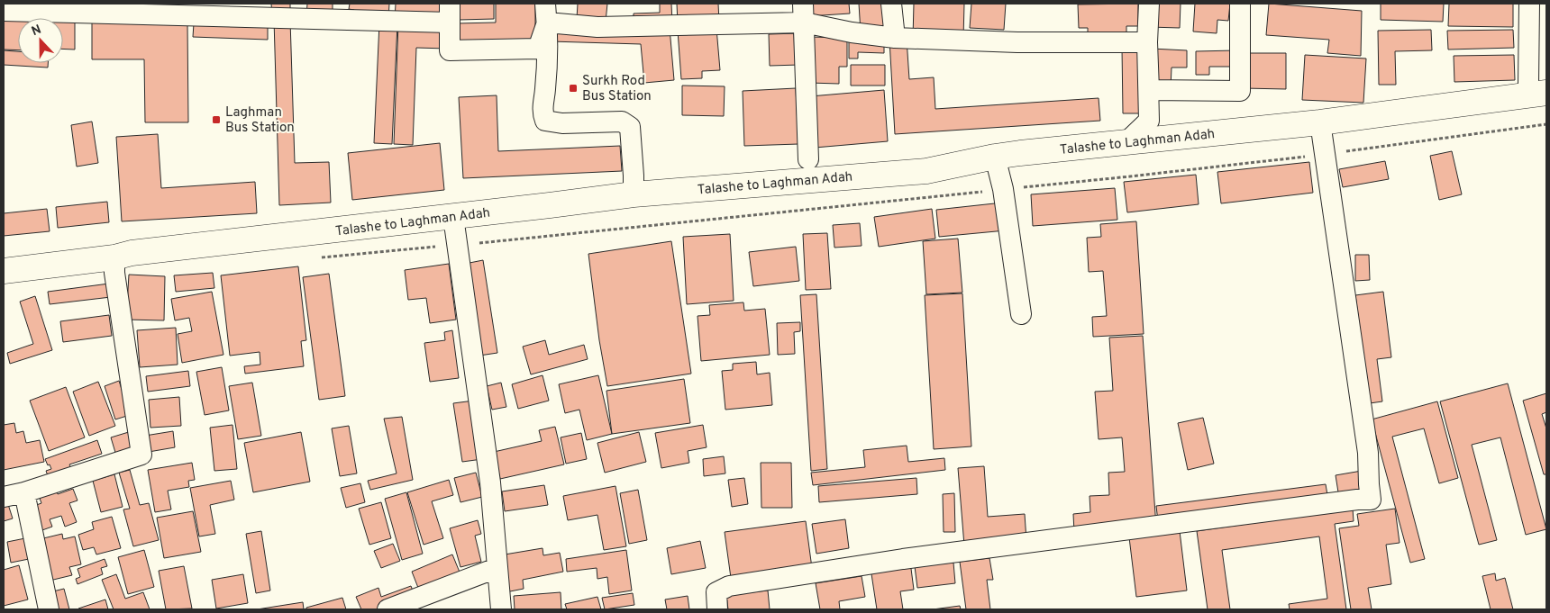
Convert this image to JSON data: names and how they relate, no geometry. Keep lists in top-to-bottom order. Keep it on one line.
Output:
{"streets":{"main road":["Talashe to Laghman Adah"]},"places":{"transit":["Surkh Rod Bus Station","Laghman Bus Station"]},"north":"top"}
